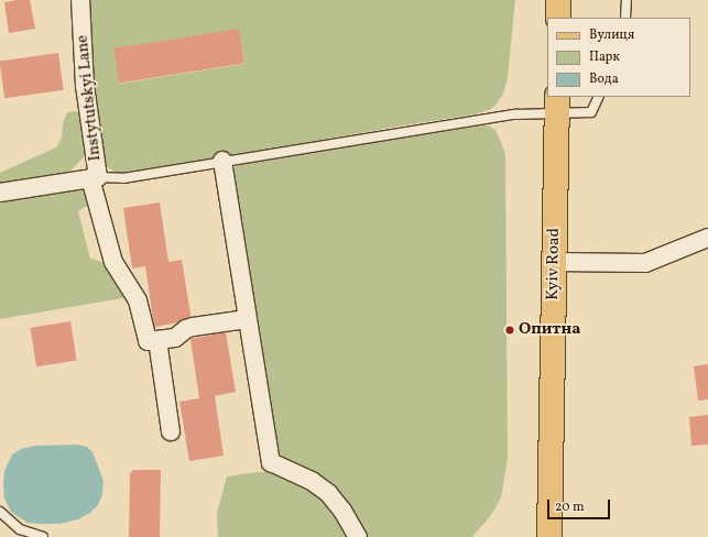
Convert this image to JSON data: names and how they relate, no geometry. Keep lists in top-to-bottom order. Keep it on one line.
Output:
{"streets":{"main road":["Kyiv Road"],"street":["Instytutskyi Lane"]},"places":["Опитна"],"legend":["Вулиця","Парк","Вода"],"scale_bar":"20 m"}
